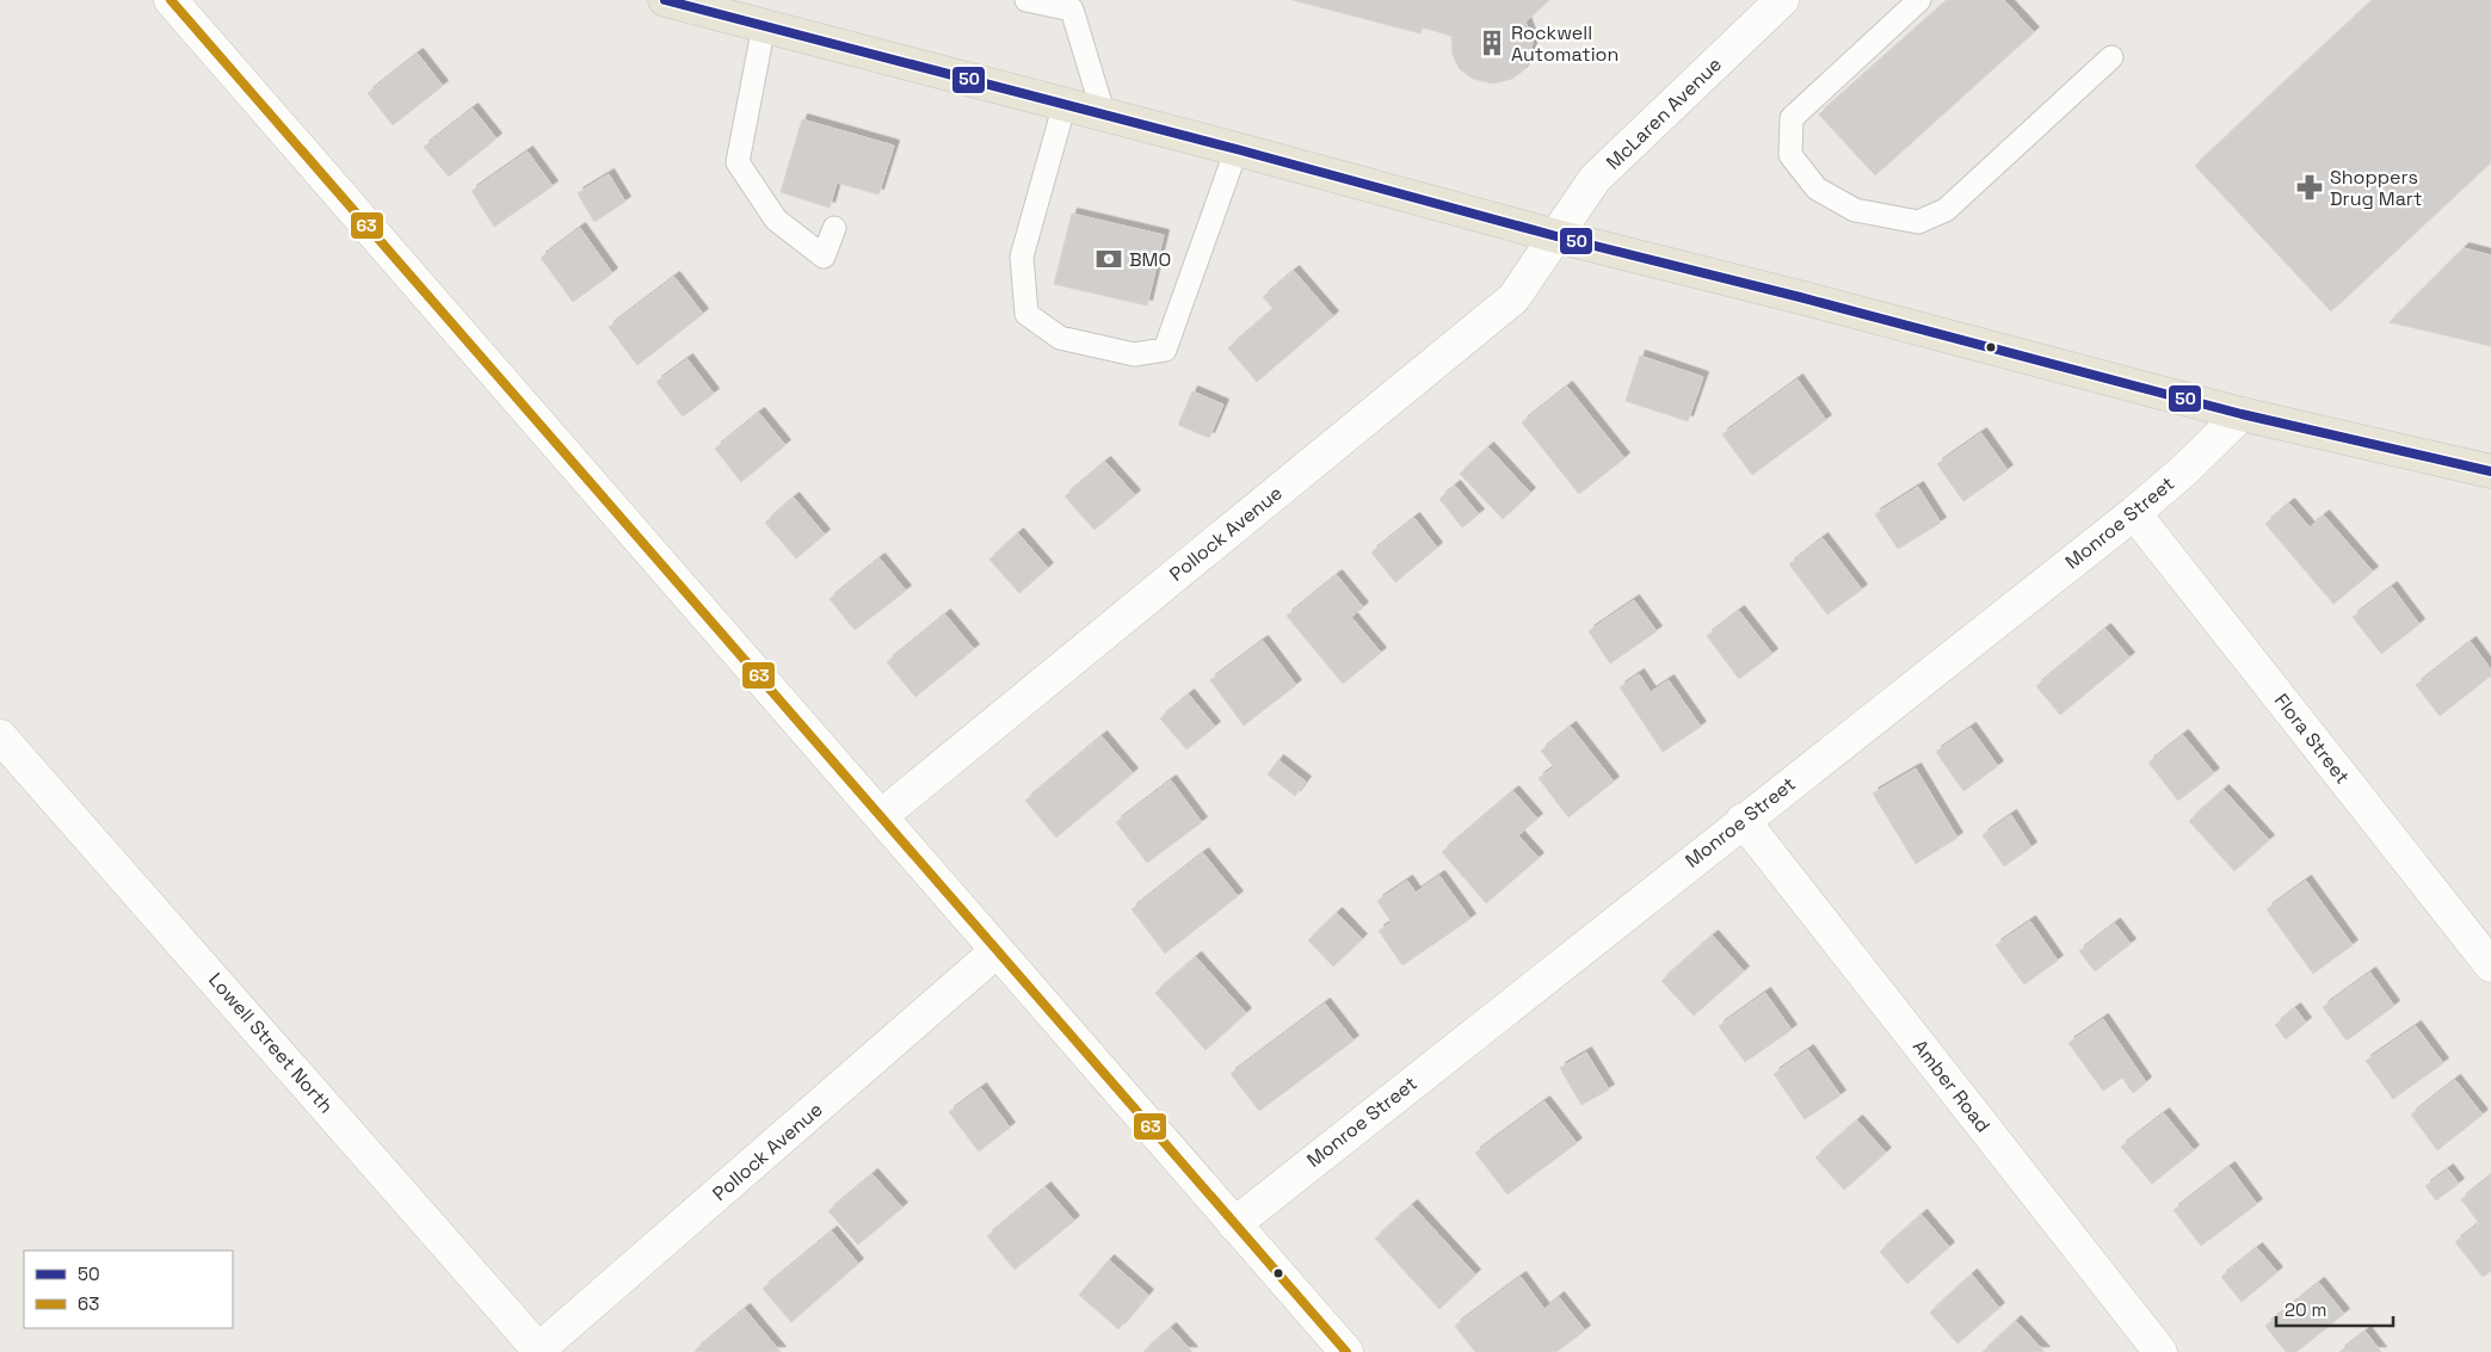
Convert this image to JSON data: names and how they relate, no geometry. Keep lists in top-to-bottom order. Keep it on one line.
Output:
{"streets":{"street":["McLaren Avenue","Monroe Street","Pollock Avenue","Flora Street","Lowell Street North","Amber Road"]},"crossings":[["McLaren Avenue","Pollock Avenue"],["Monroe Street","Flora Street"],["Monroe Street","Amber Road"],["Pollock Avenue","Lowell Street North"]],"places":{"building":["Rockwell Automation"],"pharmacy":["Shoppers Drug Mart"],"bank":["BMO"]},"lines":["transit line 50","transit line 63"],"legend":["50","63"],"scale_bar":"20 m"}
